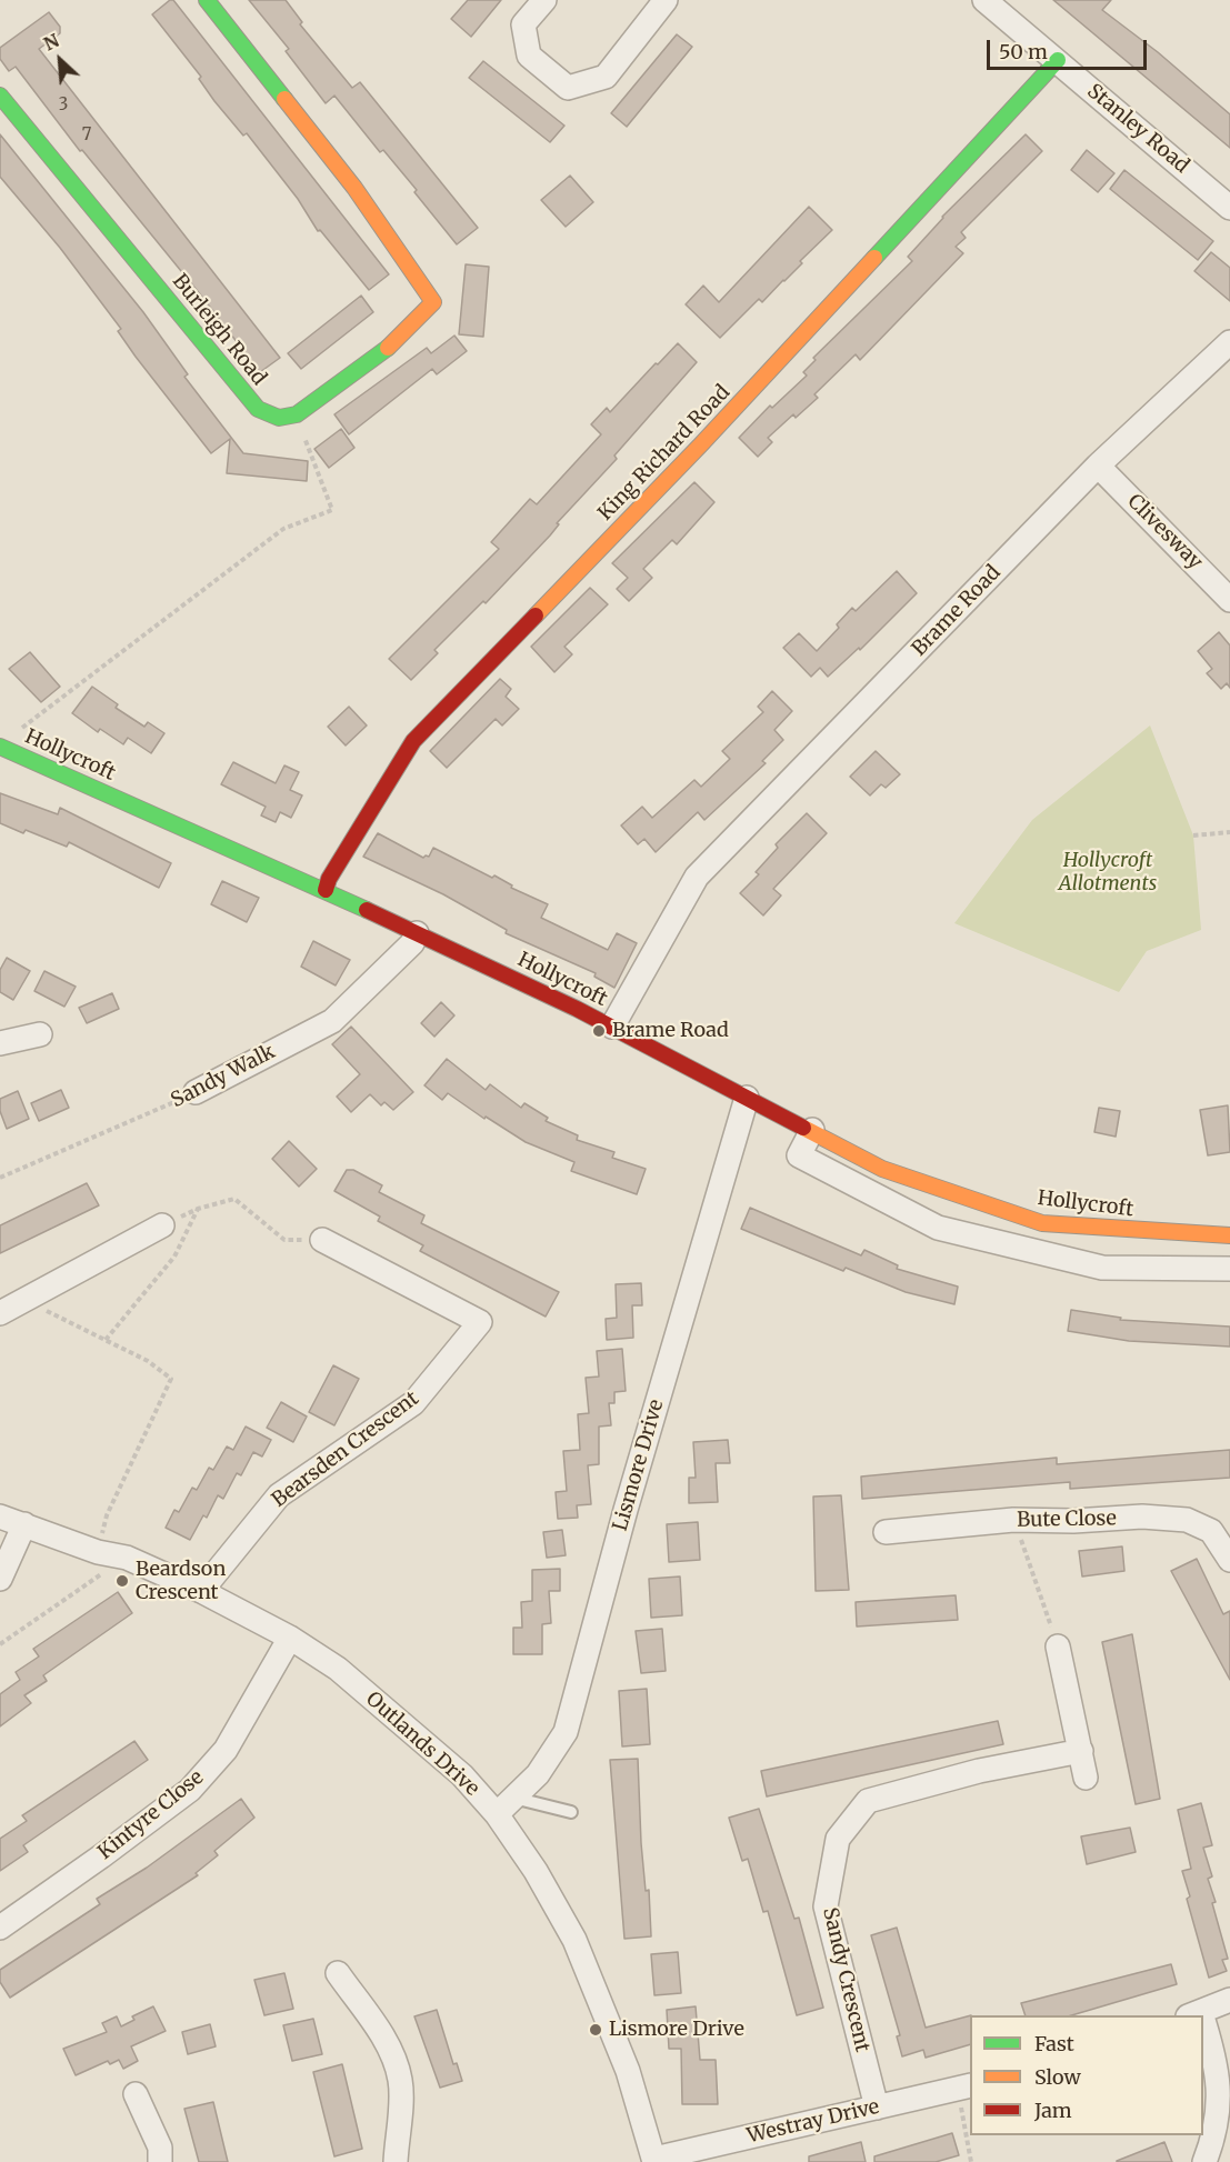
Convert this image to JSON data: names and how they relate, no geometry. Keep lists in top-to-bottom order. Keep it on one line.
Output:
{"streets":{"street":["Stanley Road","Burleigh Road","King Richard Road","Clivesway","Brame Road","Hollycroft","Sandy Walk","Bearsden Crescent","Lismore Drive","Bute Close","Outlands Drive","Kintyre Close","Sandy Crescent","Westray Drive"]},"crossings":[["Stanley Road","King Richard Road"],["King Richard Road","Hollycroft"],["Clivesway","Brame Road"],["Brame Road","Hollycroft"],["Hollycroft","Sandy Walk"],["Hollycroft","Lismore Drive"],["Bearsden Crescent","Outlands Drive"],["Lismore Drive","Outlands Drive"],["Outlands Drive","Kintyre Close"],["Outlands Drive","Westray Drive"],["Sandy Crescent","Westray Drive"]],"parks":["Hollycroft Allotments"],"places":["Brame Road","Beardson Crescent","Lismore Drive"],"house_numbers":["3","7"],"legend":["Fast","Slow","Jam"],"scale_bar":"50 m","north":"top left"}
